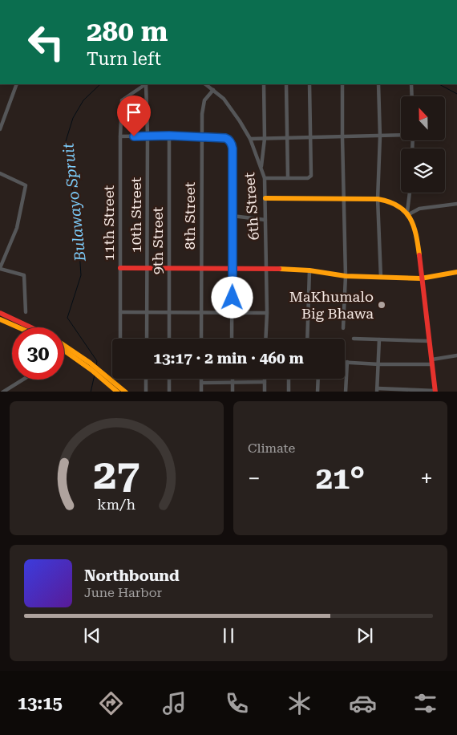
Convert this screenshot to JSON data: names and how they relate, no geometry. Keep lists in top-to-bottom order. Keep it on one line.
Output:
{"streets":{"street":["6th Street","10th Street","8th Street","11th Street","9th Street"]},"crossings":[["6th Street","8th Street"]],"water":["Bulawayo Spruit"],"places":["MaKhumalo Big Bhawa"],"north":"top","page":{"turn":["280 m","Turn left"],"limit":"30","trip":"13:17 · 2 min · 460 m","tile":"Climate","heat":["−","21°","+"],"song":["Northbound","June Harbor"],"tabs":"13:15","gauge":["27","km/h"]}}
